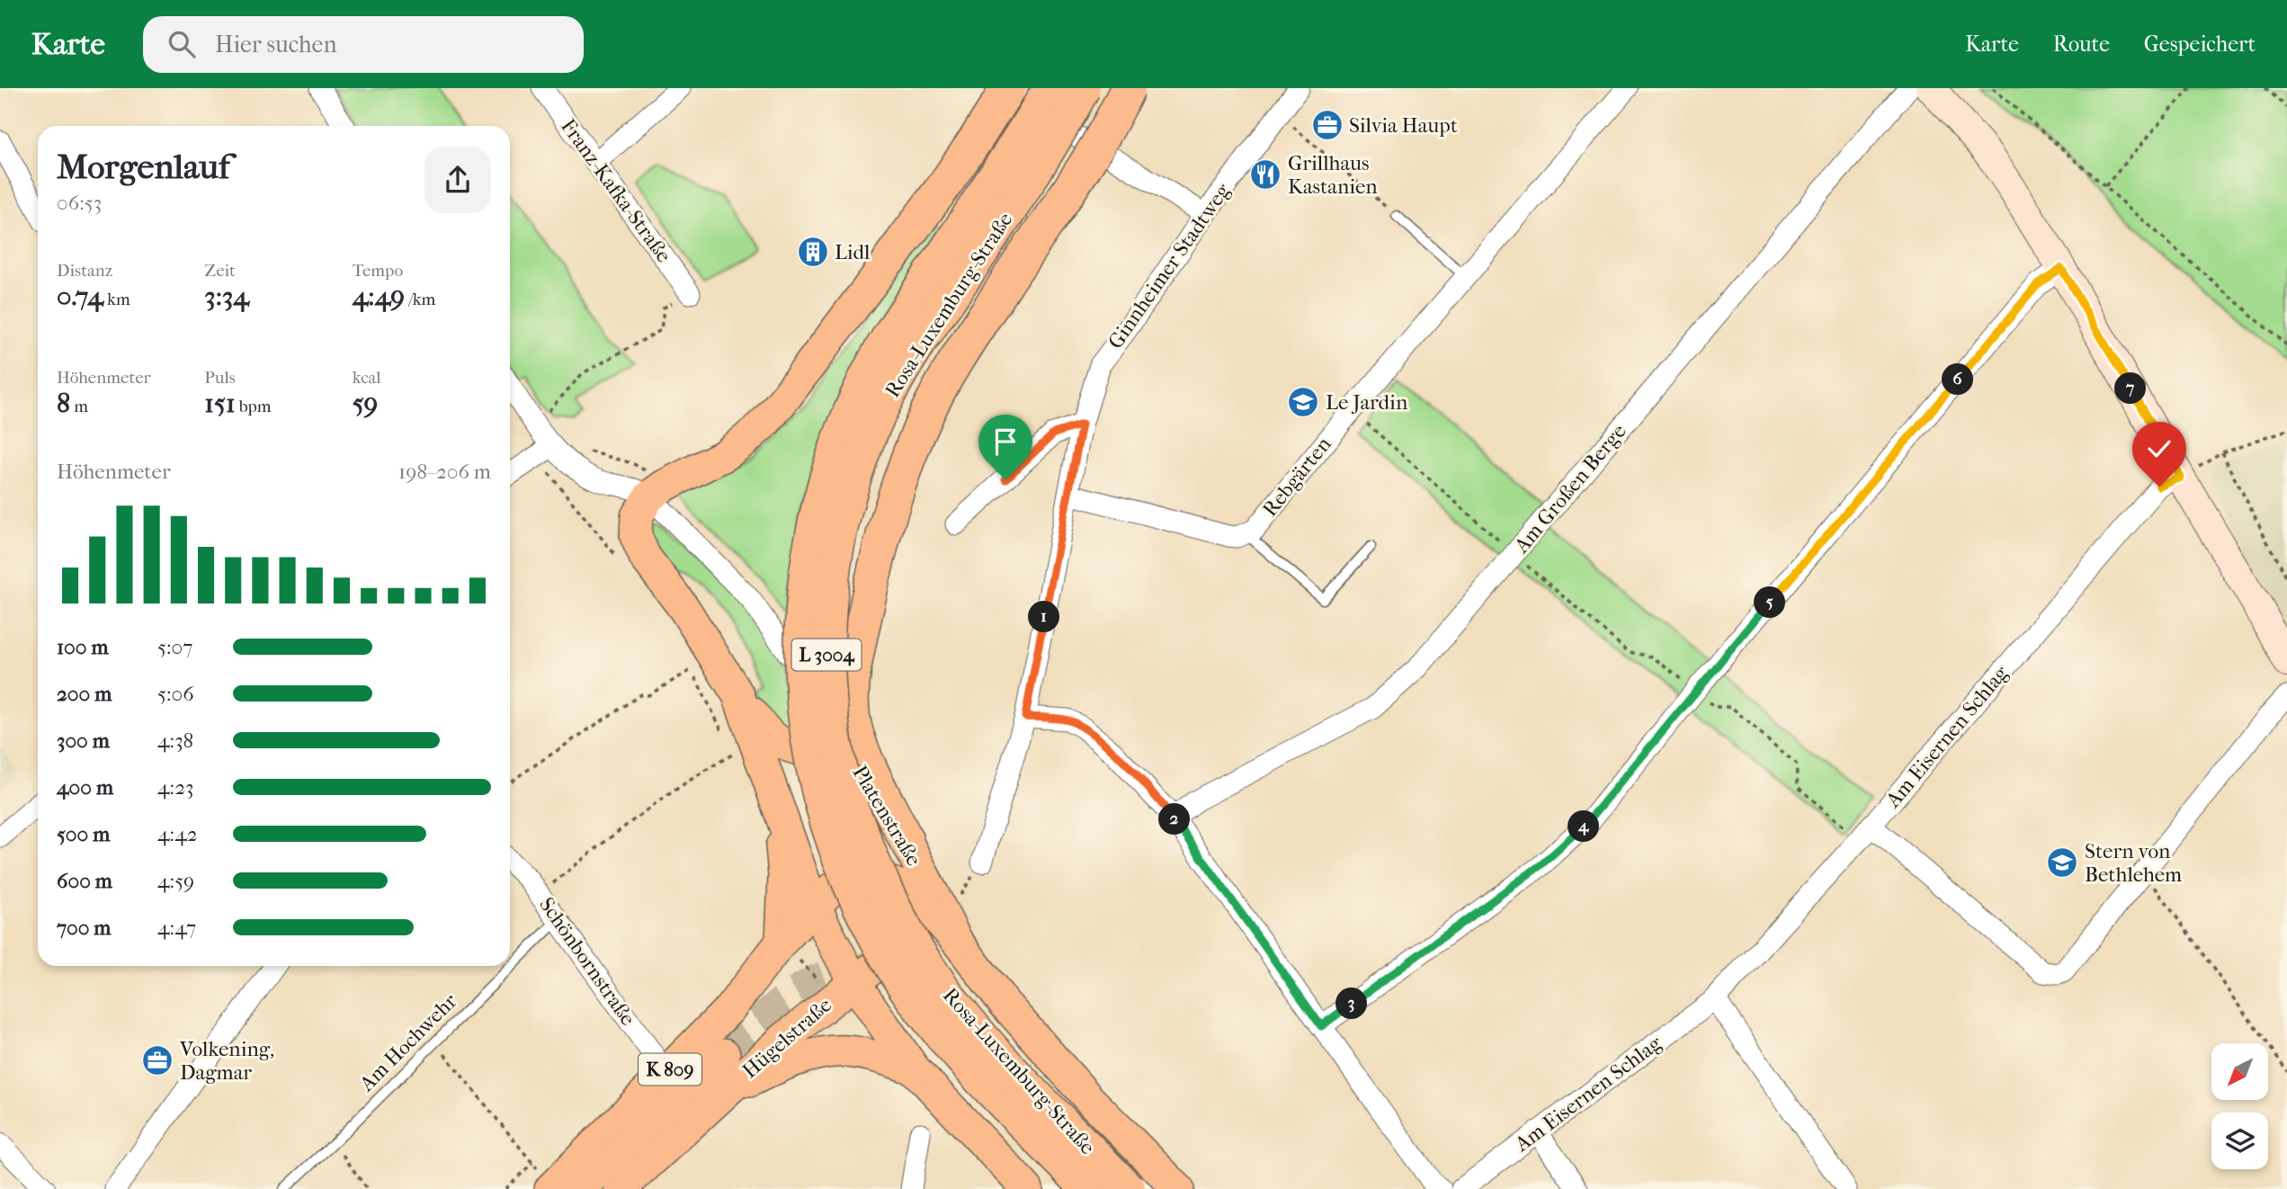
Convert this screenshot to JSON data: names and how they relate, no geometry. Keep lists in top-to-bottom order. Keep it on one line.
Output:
{"streets":{"highway":["Rosa-Luxemburg-Straße","L 3004"],"main road":["Platenstraße","Hügelstraße","K 809"],"street":["Franz-Kafka-Straße","Ginnheimer Stadtweg","Rebgärten","Am Großen Berge","Am Eisernen Schlag","Schönbornstraße"],"lane":["Am Hochwehr"]},"crossings":[["Ginnheimer Stadtweg","Rebgärten"],["Platenstraße","Hügelstraße"],["Platenstraße","K 809"],["Schönbornstraße","Am Hochwehr"],["Schönbornstraße","K 809"],["Hügelstraße","K 809"]],"places":{"office":["Silvia Haupt","Volkening, Dagmar"],"restaurant":["Grillhaus Kastanien"],"building":["Lidl"],"school or university":["Le Jardin","Stern von Bethlehem"]},"north":"bottom left","page":{"header":"Karte","search":"Hier suchen","nav":["Karte","Route","Gespeichert"],"heading":["Morgenlauf","06:53"],"stats":[["Distanz","0.74 km"],["Zeit","3:34"],["Tempo","4:49 /km"],["Höhenmeter","8 m"],["Puls","151 bpm"],["kcal","59"]],"pins":["6","7","5","1","2","4","3"],"chart":["Höhenmeter","198–206 m"],"list":[{"name":"100 m","note":"5:07"},{"name":"200 m","note":"5:06"},{"name":"300 m","note":"4:38"},{"name":"400 m","note":"4:23"},{"name":"500 m","note":"4:42"},{"name":"600 m","note":"4:59"},{"name":"700 m","note":"4:47"}]}}
